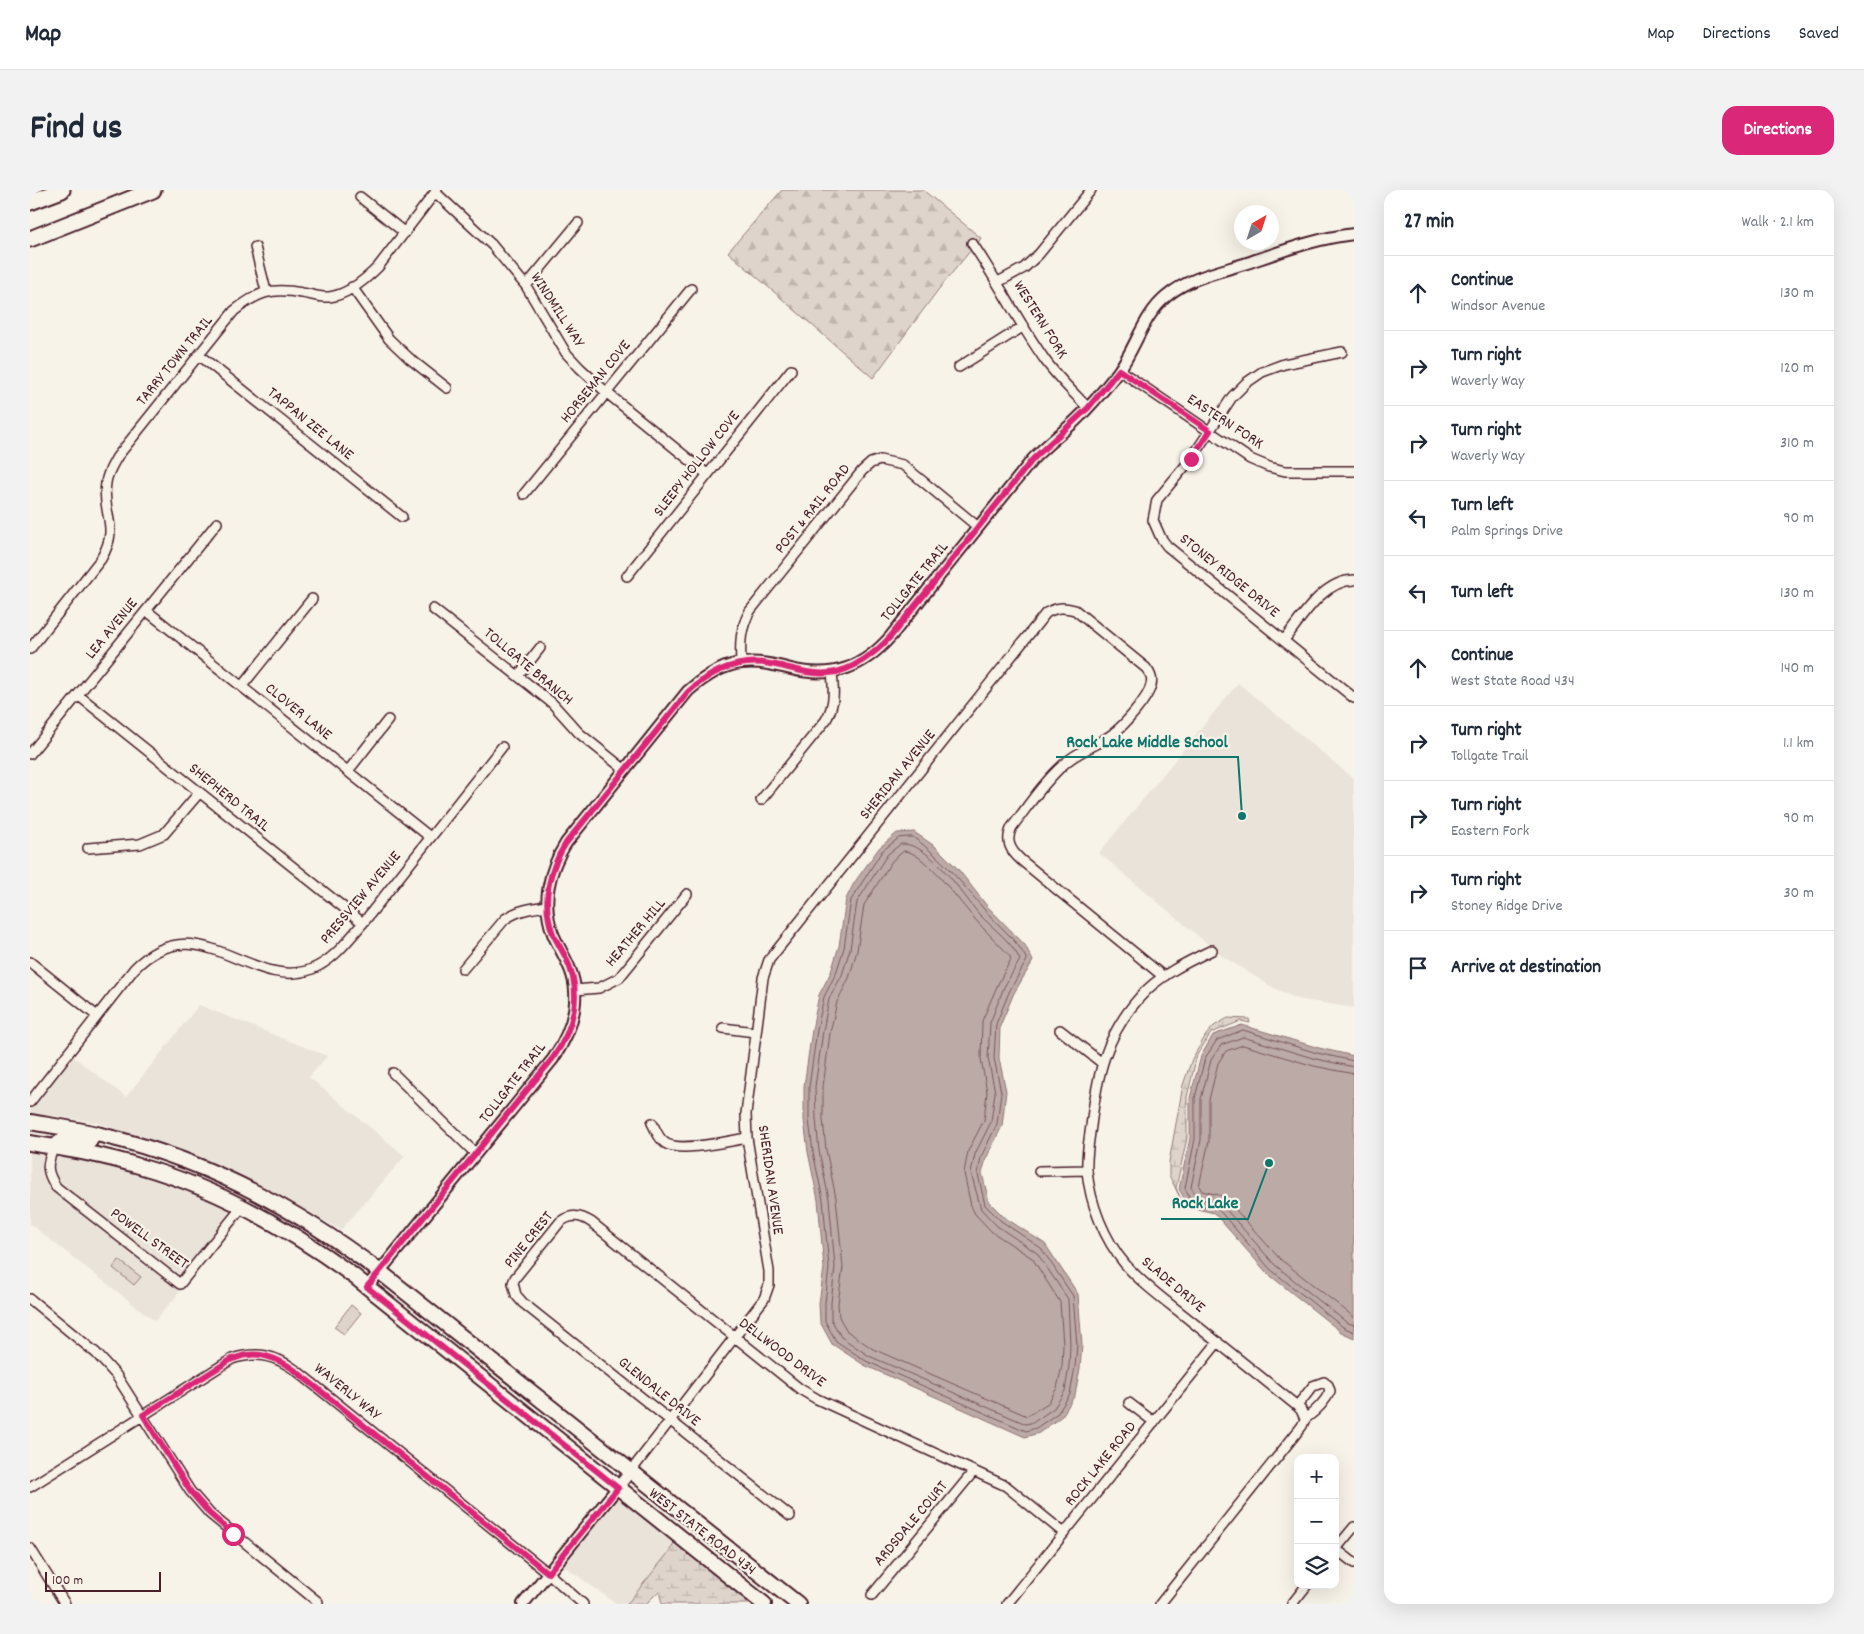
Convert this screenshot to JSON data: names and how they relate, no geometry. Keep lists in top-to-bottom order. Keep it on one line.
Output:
{"streets":{"main road":["WEST STATE ROAD 434"],"street":["WINDMILL WAY","WESTERN FORK","TARRY TOWN TRAIL","HORSEMAN COVE","EASTERN FORK","TAPPAN ZEE LANE","SLEEPY HOLLOW COVE","POST & RAIL ROAD","STONEY RIDGE DRIVE","TOLLGATE TRAIL","LEA AVENUE","TOLLGATE BRANCH","CLOVER LANE","SHERIDAN AVENUE","SHEPHERD TRAIL","PRESSVIEW AVENUE","HEATHER HILL","POWELL STREET","PINE CREST","SLADE DRIVE","DELLWOOD DRIVE","WAVERLY WAY","GLENDALE DRIVE","ROCK LAKE ROAD","ARDSDALE COURT"]},"crossings":[["WINDMILL WAY","HORSEMAN COVE"],["WINDMILL WAY","SLEEPY HOLLOW COVE"],["WESTERN FORK","TOLLGATE TRAIL"],["TARRY TOWN TRAIL","TAPPAN ZEE LANE"],["EASTERN FORK","STONEY RIDGE DRIVE"],["EASTERN FORK","TOLLGATE TRAIL"],["POST & RAIL ROAD","TOLLGATE TRAIL"],["TOLLGATE TRAIL","TOLLGATE BRANCH"],["TOLLGATE TRAIL","HEATHER HILL"],["TOLLGATE TRAIL","WEST STATE ROAD 434"],["LEA AVENUE","CLOVER LANE"],["LEA AVENUE","SHEPHERD TRAIL"],["CLOVER LANE","PRESSVIEW AVENUE"],["SHERIDAN AVENUE","SLADE DRIVE"],["SHERIDAN AVENUE","DELLWOOD DRIVE"],["SHERIDAN AVENUE","GLENDALE DRIVE"],["SHEPHERD TRAIL","PRESSVIEW AVENUE"],["PINE CREST","DELLWOOD DRIVE"],["PINE CREST","GLENDALE DRIVE"],["SLADE DRIVE","ROCK LAKE ROAD"],["DELLWOOD DRIVE","ROCK LAKE ROAD"],["DELLWOOD DRIVE","ARDSDALE COURT"]],"places":["Rock Lake Middle School","Rock Lake"],"scale_bar":"100 m","north":"top right","page":{"header":"Map","nav":["Map","Directions","Saved"],"title":"Find us","buttons":"Directions","heading":["27 min","Walk · 2.1 km"],"list":[["Continue","Windsor Avenue","130 m"],["Turn right","Waverly Way","120 m"],["Turn right","Waverly Way","310 m"],["Turn left","Palm Springs Drive","90 m"],["Turn left","130 m"],["Continue","West State Road 434","140 m"],["Turn right","Tollgate Trail","1.1 km"],["Turn right","Eastern Fork","90 m"],["Turn right","Stoney Ridge Drive","30 m"],"Arrive at destination"],"map_buttons":["+","−"],"scale":"100 m"}}
